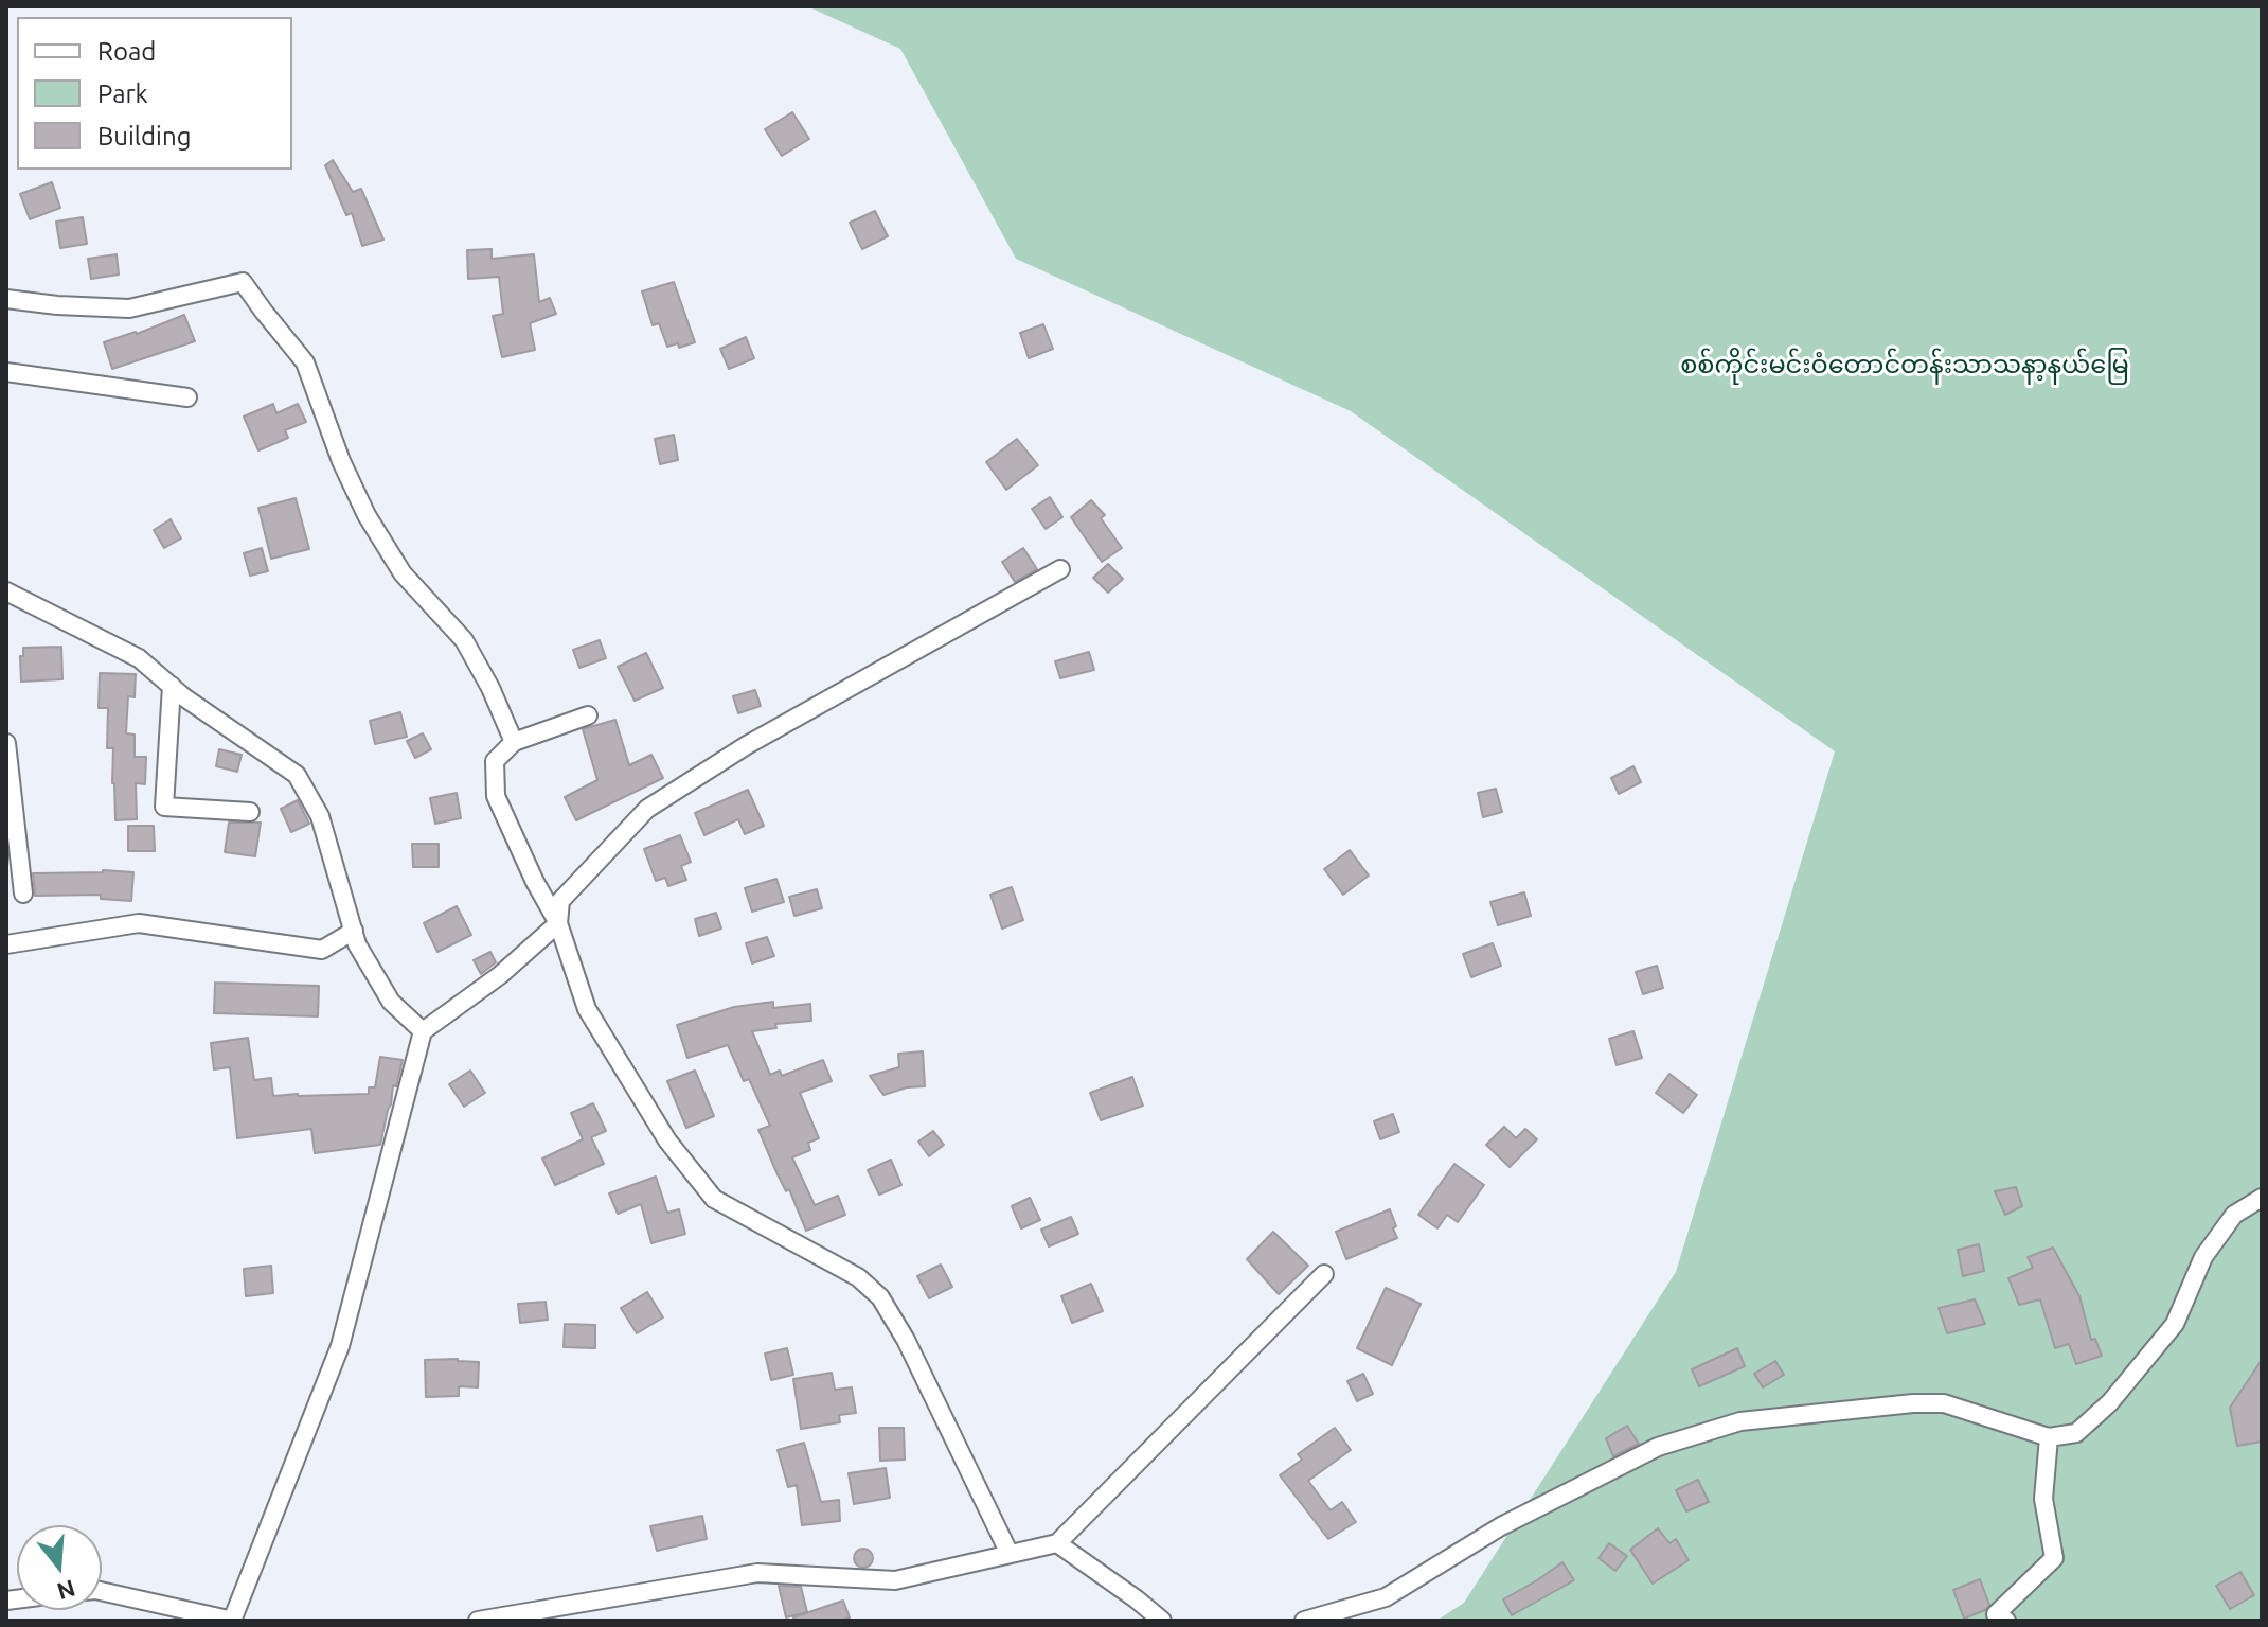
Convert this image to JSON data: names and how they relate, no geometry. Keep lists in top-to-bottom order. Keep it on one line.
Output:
{"parks":["စစ်ကိုင်းမင်းဝံတောင်တန်းသာသနာ့နယ်မြေ"],"legend":["Road","Park","Building"],"north":"bottom"}
